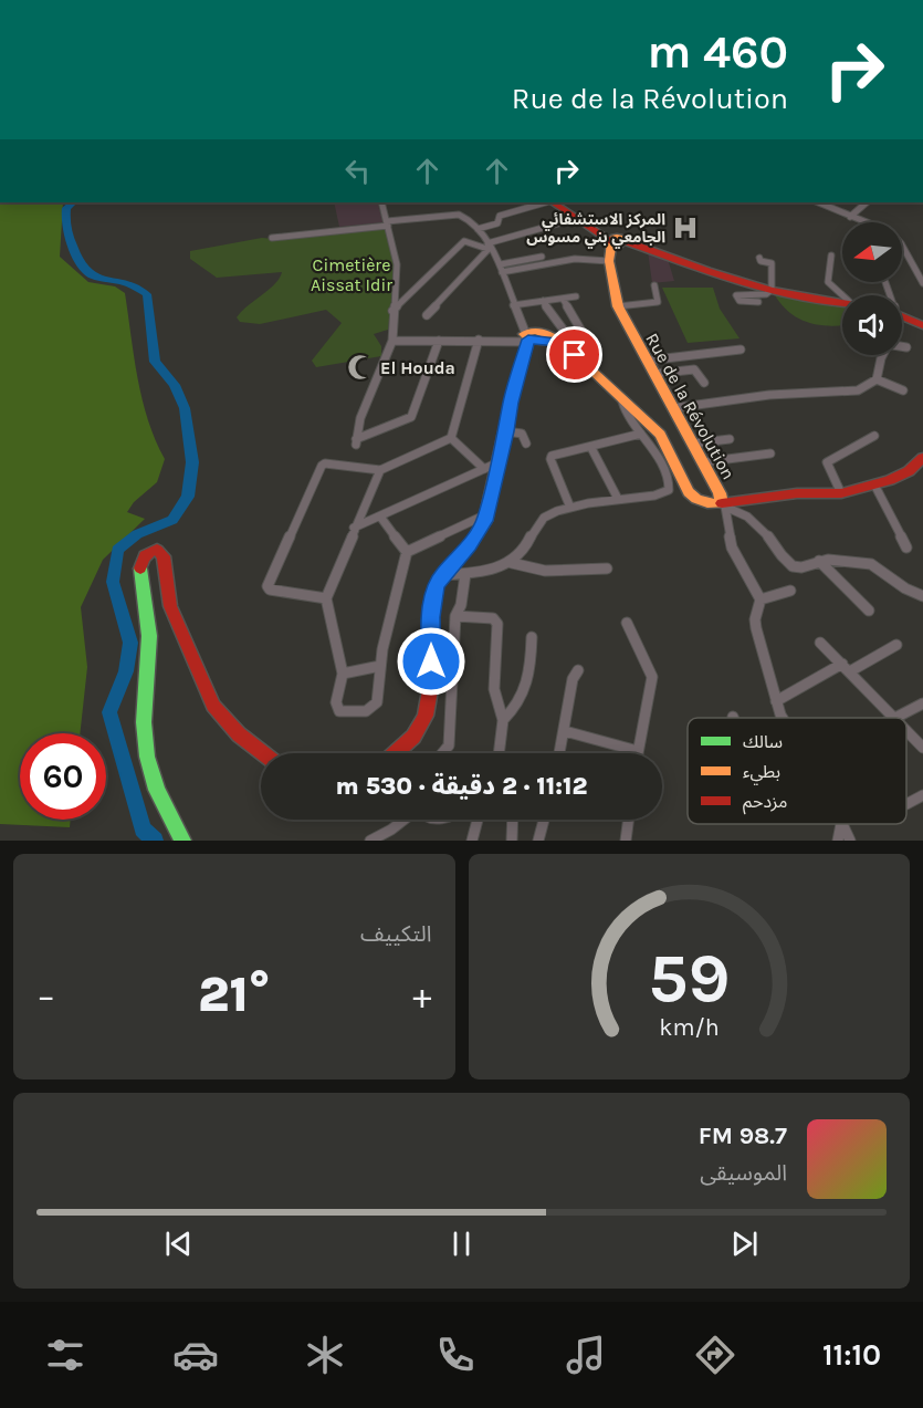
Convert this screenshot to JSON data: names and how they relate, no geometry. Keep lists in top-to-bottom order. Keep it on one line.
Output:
{"streets":{"main road":["Rue de la Révolution"]},"parks":["Cimetière Aissat Idir"],"places":{"hospital":["المركز الاستشفائي الجامعي بني مسوس"],"mosque":["El Houda"]},"legend":["سالك","بطيء","مزدحم"],"north":"left","page":{"turn":["460 m","Rue de la Révolution"],"limit":"60","trip":"11:12 · 2 دقيقة · 530 m","tile":"التكييف","heat":["−","21°","+"],"song":["98.7 FM","الموسيقى"],"tabs":"11:10","gauge":["59","km/h"]}}
